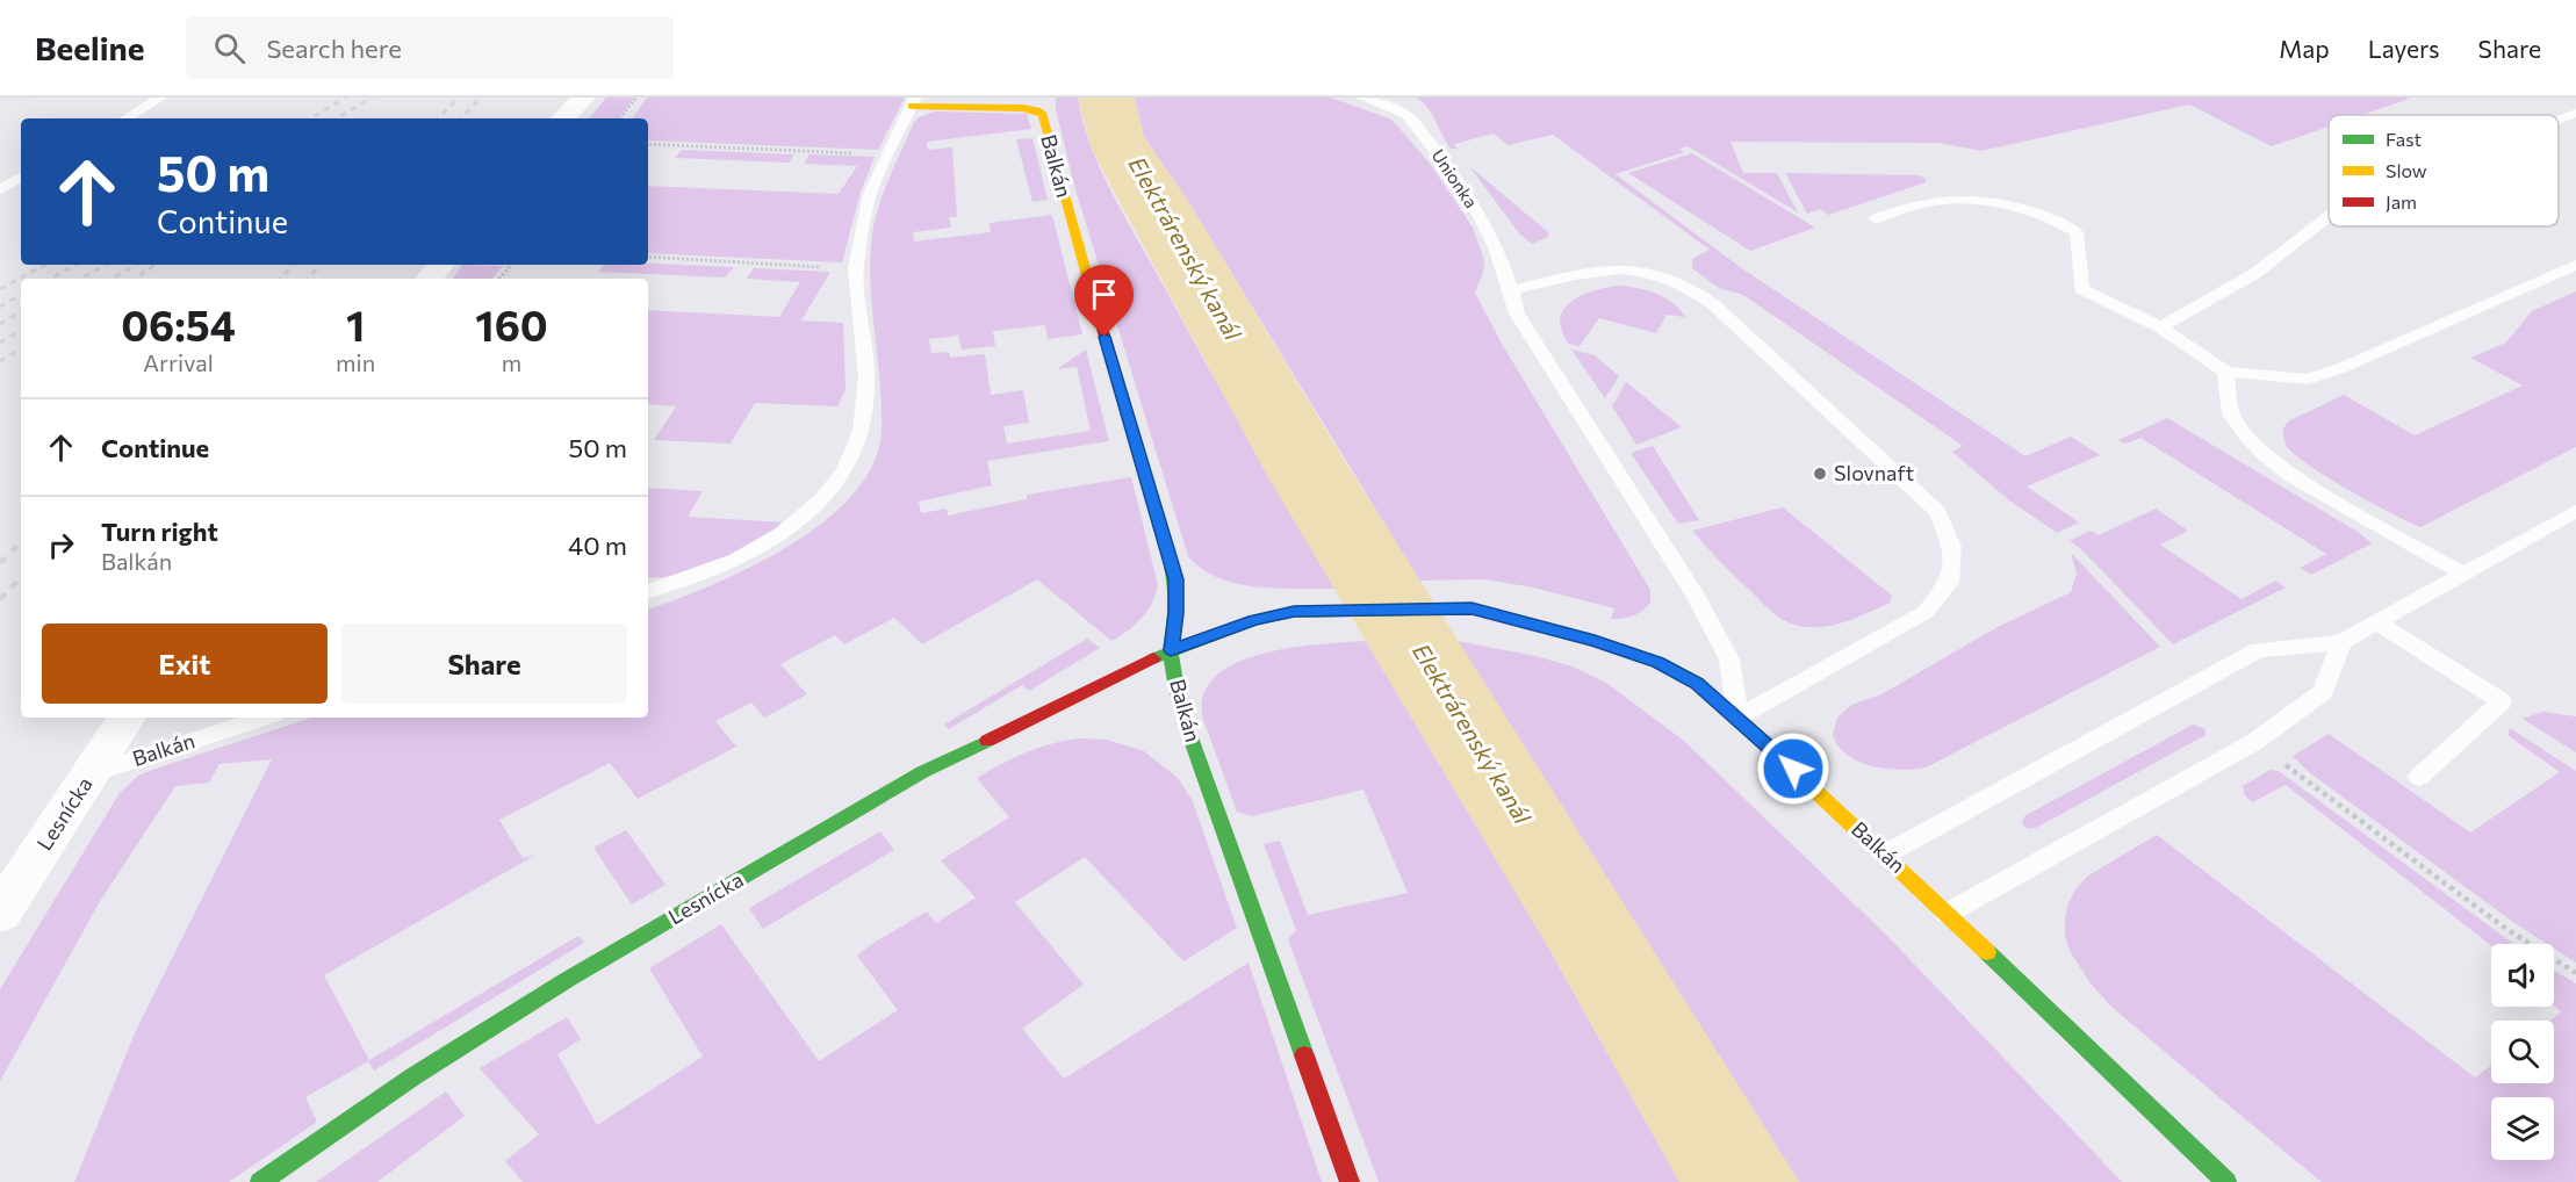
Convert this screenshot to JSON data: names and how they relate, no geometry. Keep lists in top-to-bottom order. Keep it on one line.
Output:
{"streets":{"street":["Balkán","Lesnícka"],"lane":["Unionka"]},"crossings":[["Balkán","Unionka"],["Balkán","Lesnícka"]],"water":["Elektrárenský kanál"],"places":["Slovnaft"],"legend":["Fast","Slow","Jam"],"page":{"header":"Beeline","search":"Search here","nav":["Map","Layers","Share"],"turn":["50 m","Continue"],"eta":["06:54","Arrival","1","min","160","m"],"list":[{"name":"Continue","value":"50 m"},{"name":"Turn right","note":"Balkán","value":"40 m"}],"buttons":["Exit","Share"]}}
